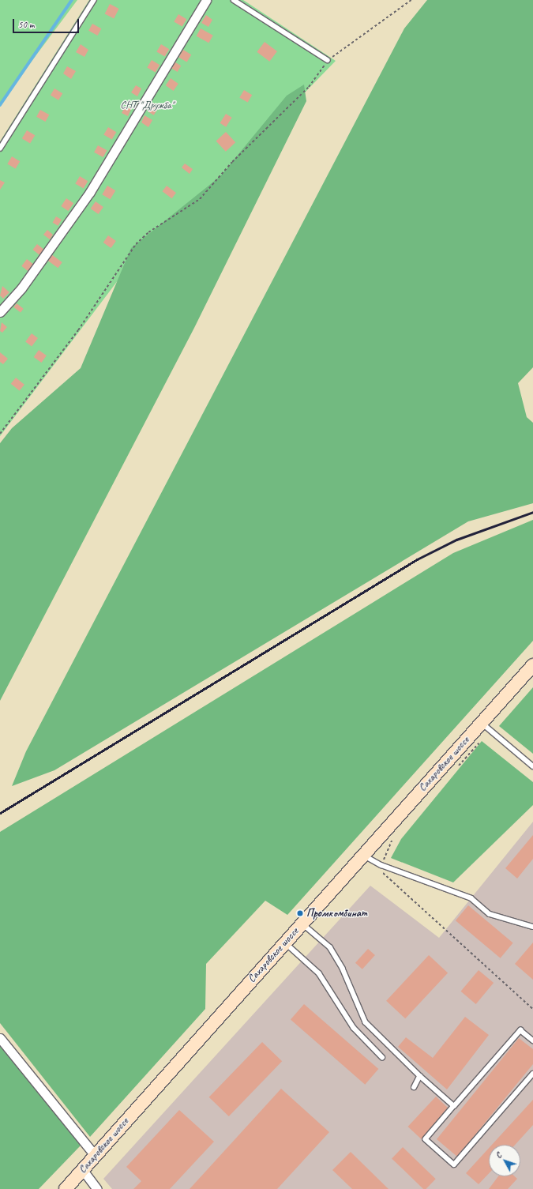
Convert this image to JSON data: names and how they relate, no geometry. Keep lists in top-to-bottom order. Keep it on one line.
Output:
{"streets":{"main road":["Сахаровское шоссе"]},"parks":["СНТ \"Дружба\""],"places":["Промкомбинат"],"scale_bar":"50 m","north":"top left"}
